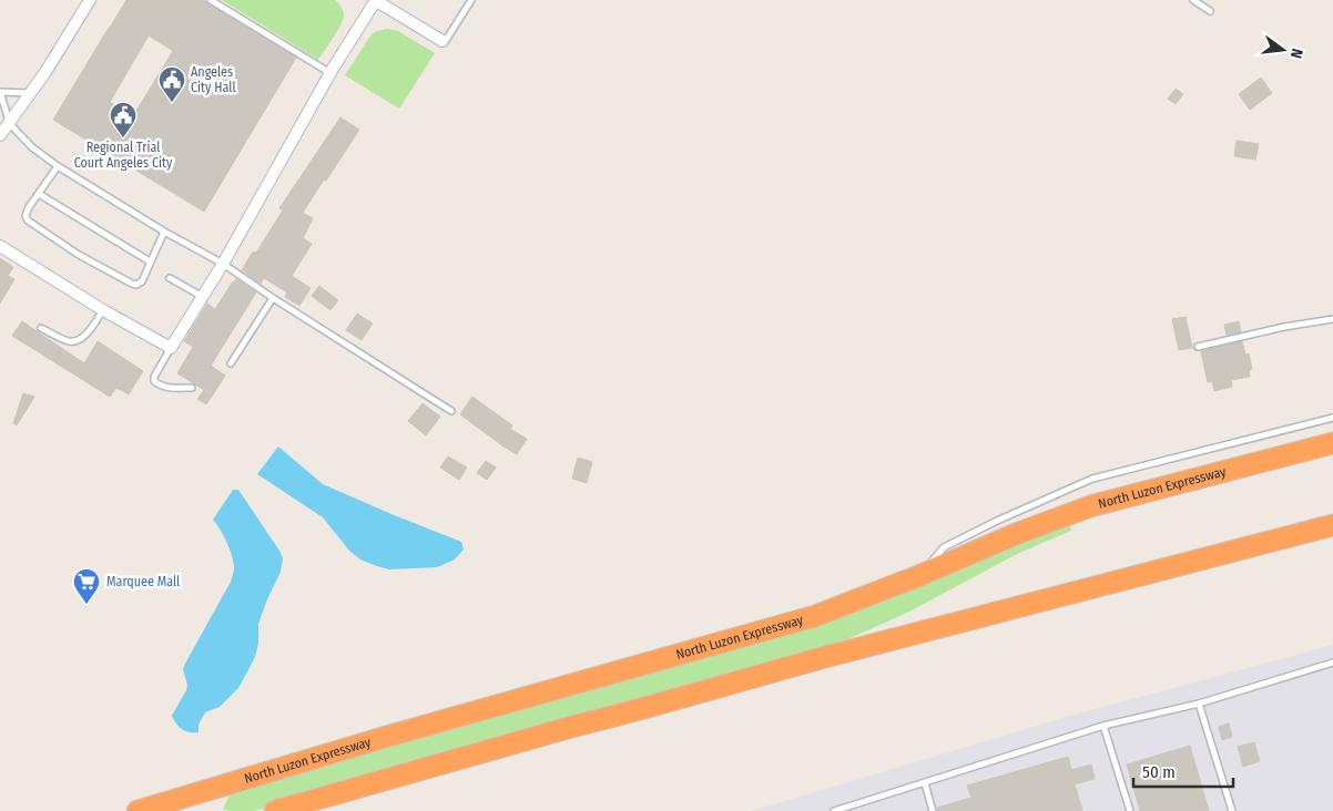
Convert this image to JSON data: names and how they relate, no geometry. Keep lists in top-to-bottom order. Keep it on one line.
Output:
{"streets":{"highway":["North Luzon Expressway"]},"places":{"public building":["Angeles City Hall","Regional Trial Court Angeles City"],"supermarket":["Marquee Mall"]},"scale_bar":"50 m","north":"right"}
